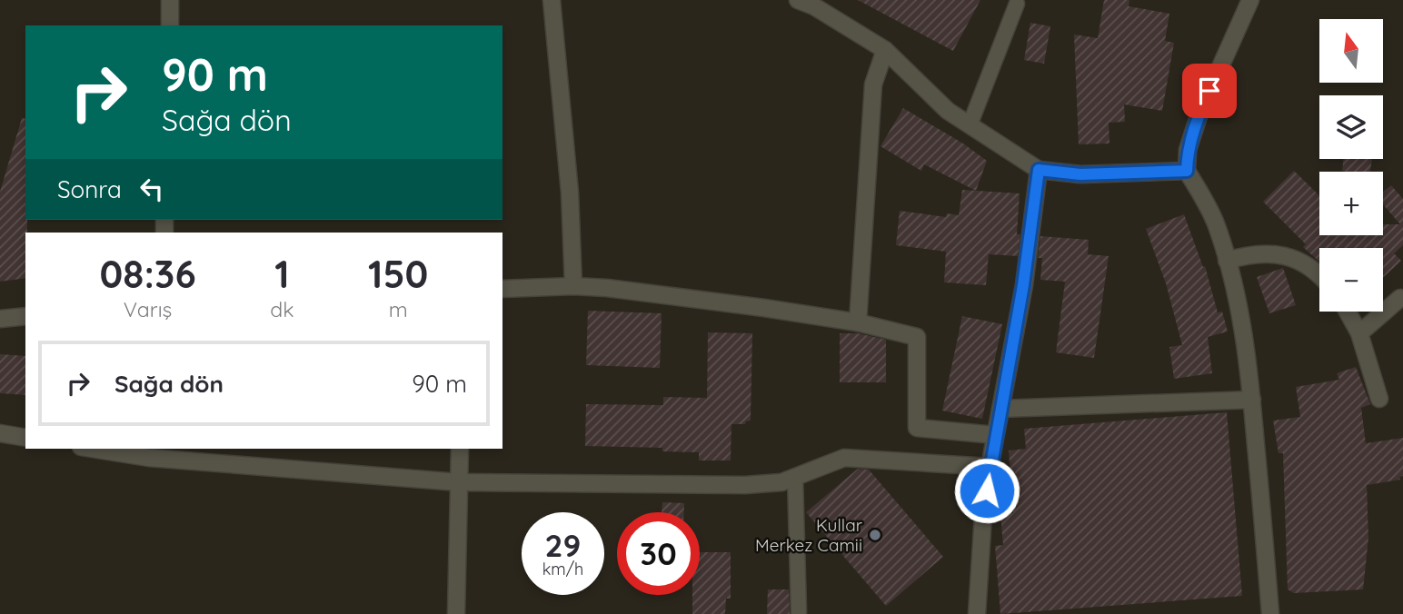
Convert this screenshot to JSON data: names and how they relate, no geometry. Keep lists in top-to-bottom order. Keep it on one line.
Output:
{"places":["Kullar Merkez Camii"],"north":"top","page":{"map_buttons":["+","−"],"turn":["90 m","Sağa dön"],"then":"Sonra","eta":["08:36","Varış","1","dk","150","m"],"list":[{"name":"Sağa dön","value":"90 m"}],"speed":"29 km/h","limit":"30"}}
